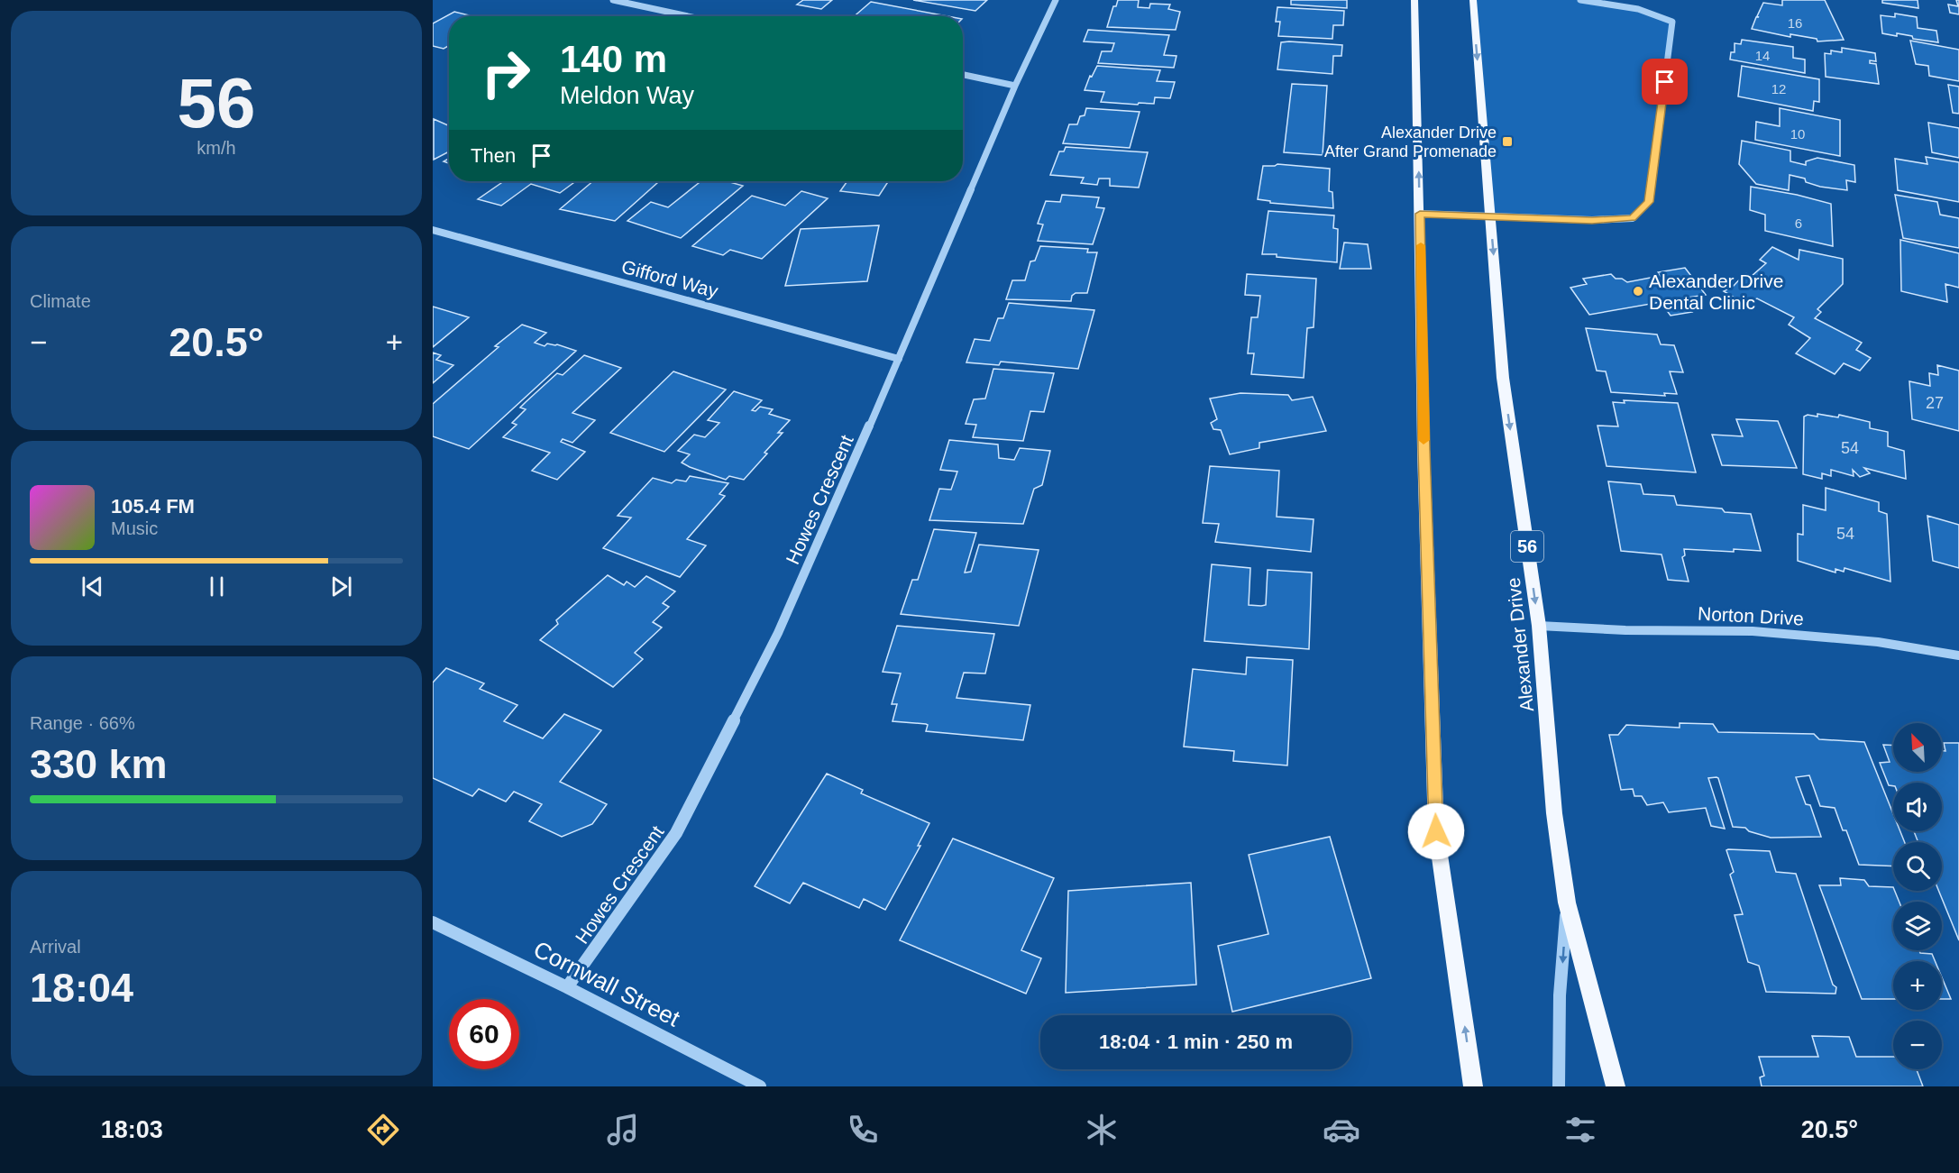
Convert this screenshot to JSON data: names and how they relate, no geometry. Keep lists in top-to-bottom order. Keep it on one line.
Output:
{"streets":{"main road":["56","Alexander Drive"],"street":["Gifford Way","Howes Crescent","Norton Drive","Cornwall Street"]},"crossings":[["Gifford Way","Howes Crescent"],["Howes Crescent","Cornwall Street"],["Norton Drive","Alexander Drive"]],"places":{"transit":["Alexander Drive After Grand Promenade"],"other":["Alexander Drive Dental Clinic"]},"house_numbers":["16","14","12","10","6","27","54","54"],"north":"top left","page":{"tile":[["56","km/h"],"Climate",["Range · 66%","330 km"],["Arrival","18:04"]],"turn":["140 m","Meldon Way"],"then":"Then","heat":["−","20.5°","+"],"song":["105.4 FM","Music"],"map_buttons":["+","−"],"limit":"60","trip":"18:04 · 1 min · 250 m","tabs":["18:03","20.5°"]}}
